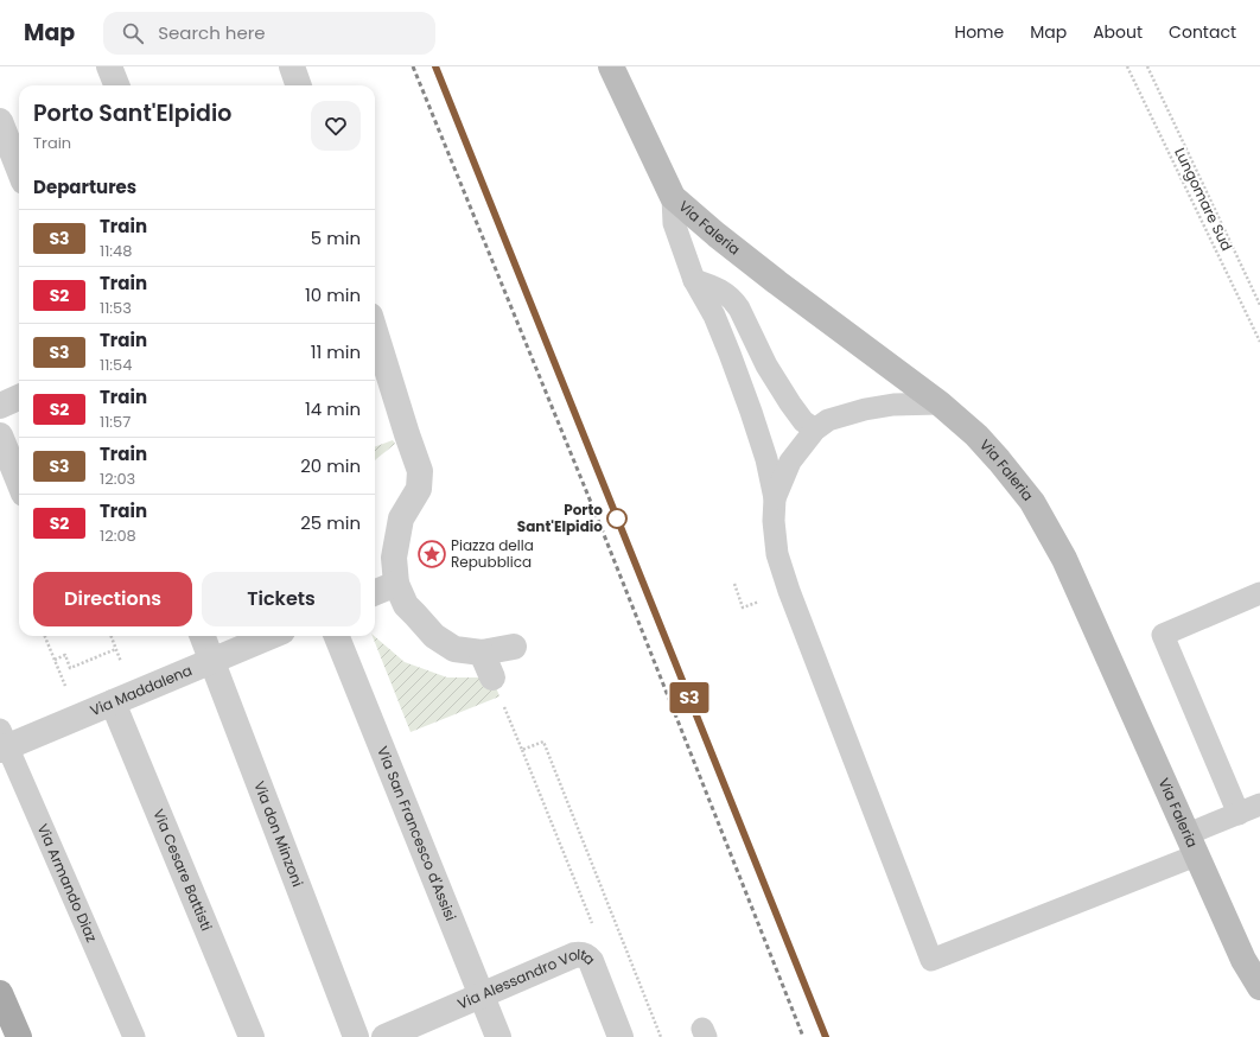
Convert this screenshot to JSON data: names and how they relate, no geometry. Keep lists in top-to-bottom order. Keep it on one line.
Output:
{"streets":{"street":["Via Faleria","Via Maddalena","Via don Minzoni","Via San Francesco d'Assisi","Via Cesare Battisti","Via Alessandro Volta"],"lane":["Via Armando Diaz"],"path":["Lungomare Sud"]},"crossings":[["Via Maddalena","Via don Minzoni"],["Via Maddalena","Via Cesare Battisti"],["Via Maddalena","Via Armando Diaz"],["Via San Francesco d'Assisi","Via Alessandro Volta"]],"places":{"other":["Porto Sant'Elpidio"],"place":["Piazza della Repubblica"]},"page":{"header":"Map","search":"Search here","nav":["Home","Map","About","Contact"],"on_map":"S3","heading":[["Porto Sant'Elpidio","Train"],"Departures"],"list":[{"mark":"S3","name":"Train","note":"11:48","value":"5 min"},{"mark":"S2","name":"Train","note":"11:53","value":"10 min"},{"mark":"S3","name":"Train","note":"11:54","value":"11 min"},{"mark":"S2","name":"Train","note":"11:57","value":"14 min"},{"mark":"S3","name":"Train","note":"12:03","value":"20 min"},{"mark":"S2","name":"Train","note":"12:08","value":"25 min"}],"buttons":["Directions","Tickets"]}}
